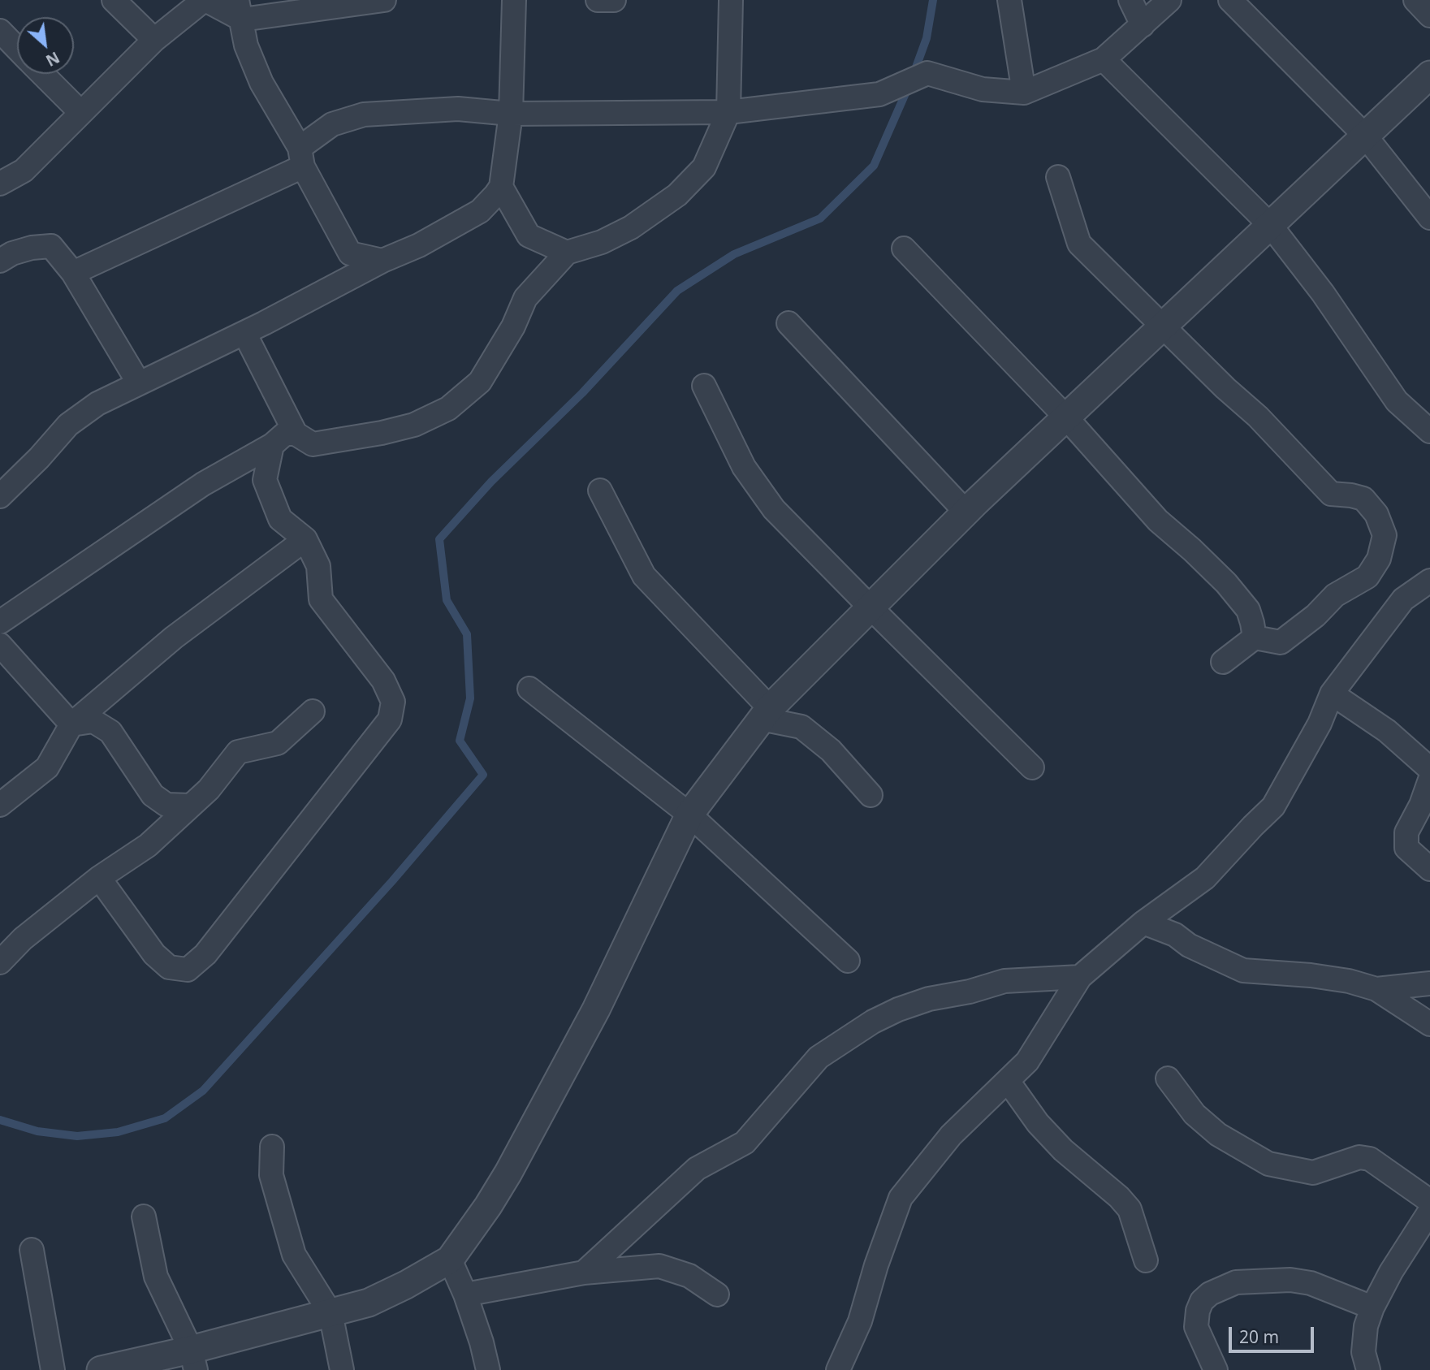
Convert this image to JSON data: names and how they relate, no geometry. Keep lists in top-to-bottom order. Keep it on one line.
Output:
{"scale_bar":"20 m","north":"bottom right"}
